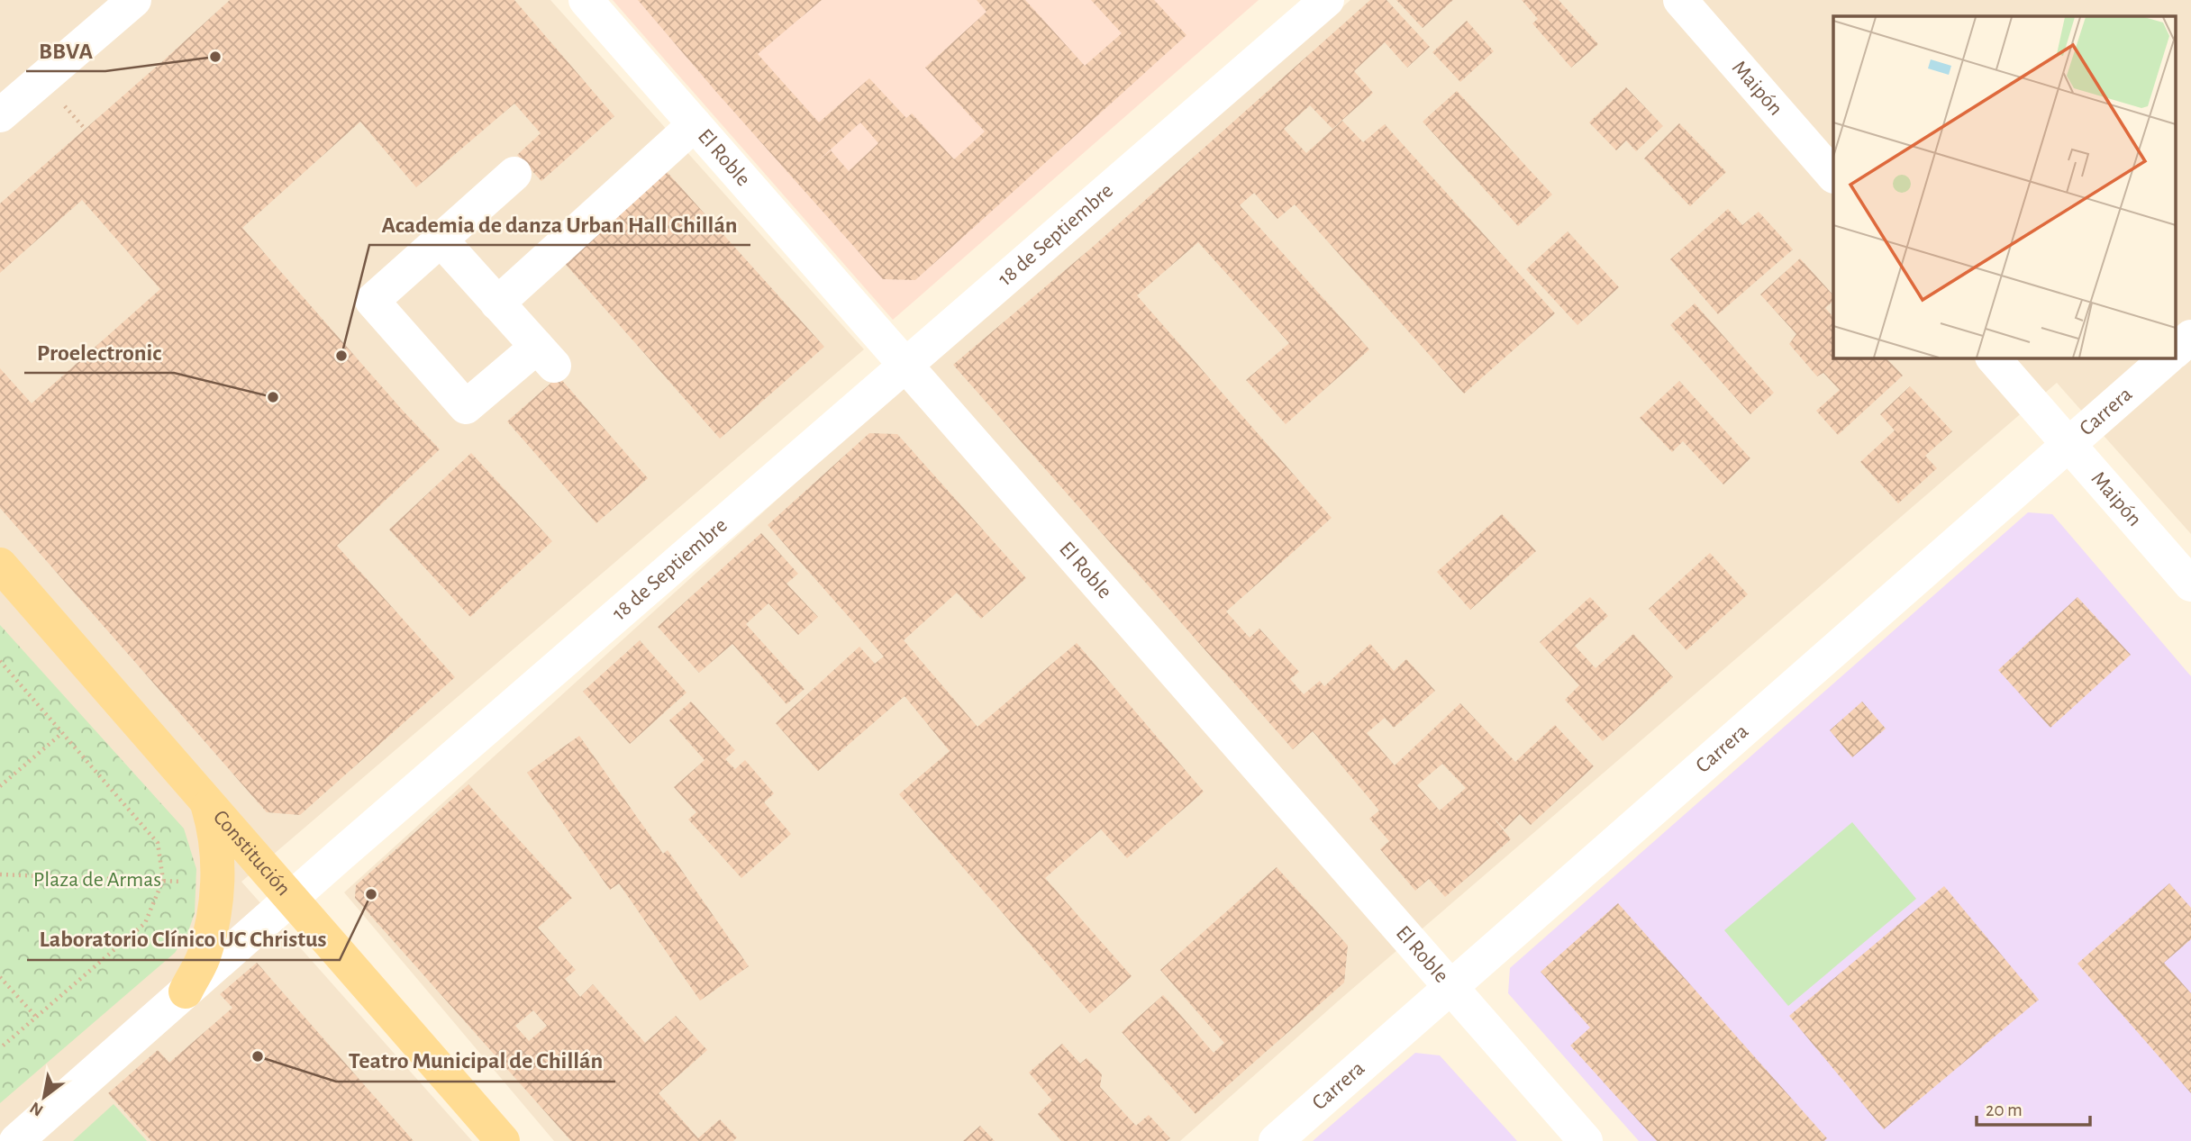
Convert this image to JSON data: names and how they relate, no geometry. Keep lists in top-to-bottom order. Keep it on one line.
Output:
{"streets":{"main road":["Constitución"],"street":["Maipón","El Roble","18 de Septiembre","Carrera"]},"crossings":[["Maipón","Carrera"],["El Roble","18 de Septiembre"],["El Roble","Carrera"],["18 de Septiembre","Constitución"]],"parks":["Plaza de Armas"],"places":["BBVA","Academia de danza Urban Hall Chillán","Proelectronic","Laboratorio Clínico UC Christus","Teatro Municipal de Chillán"],"scale_bar":"20 m","north":"bottom left"}
